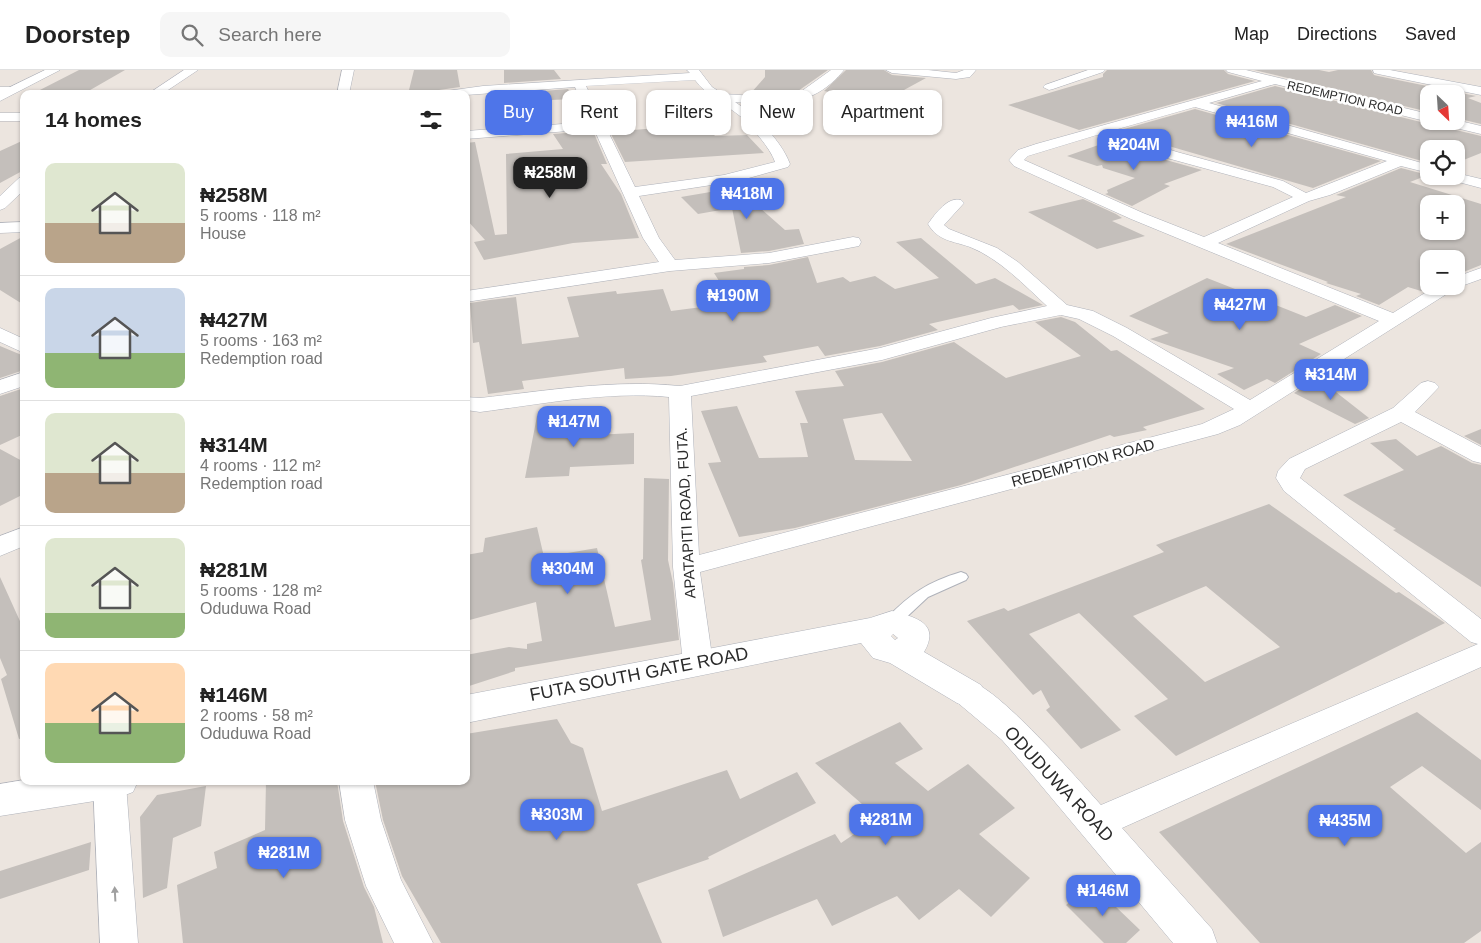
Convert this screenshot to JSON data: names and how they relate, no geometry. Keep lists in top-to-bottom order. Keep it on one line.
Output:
{"streets":{"main road":["FUTA SOUTH GATE ROAD","ODUDUWA ROAD"],"street":["REDEMPTION ROAD","APATAPITI ROAD, FUTA."]},"crossings":[["REDEMPTION ROAD","APATAPITI ROAD, FUTA."],["APATAPITI ROAD, FUTA.","FUTA SOUTH GATE ROAD"],["FUTA SOUTH GATE ROAD","ODUDUWA ROAD"]],"north":"bottom right","page":{"header":"Doorstep","search":"Search here","nav":["Map","Directions","Saved"],"map_buttons":["+","−"],"chip":["Buy","Rent","Filters","New","Apartment"],"heading":"14 homes","price":["₦416M","₦204M","₦258M","₦418M","₦190M","₦427M","₦314M","₦147M","₦304M","₦303M","₦281M","₦435M","₦281M","₦146M"],"list":[{"name":"₦258M","note":"5 rooms · 118 m² · House"},{"name":"₦427M","note":"5 rooms · 163 m² · Redemption road"},{"name":"₦314M","note":"4 rooms · 112 m² · Redemption road"},{"name":"₦281M","note":"5 rooms · 128 m² · Oduduwa Road"},{"name":"₦146M","note":"2 rooms · 58 m² · Oduduwa Road"}]}}
